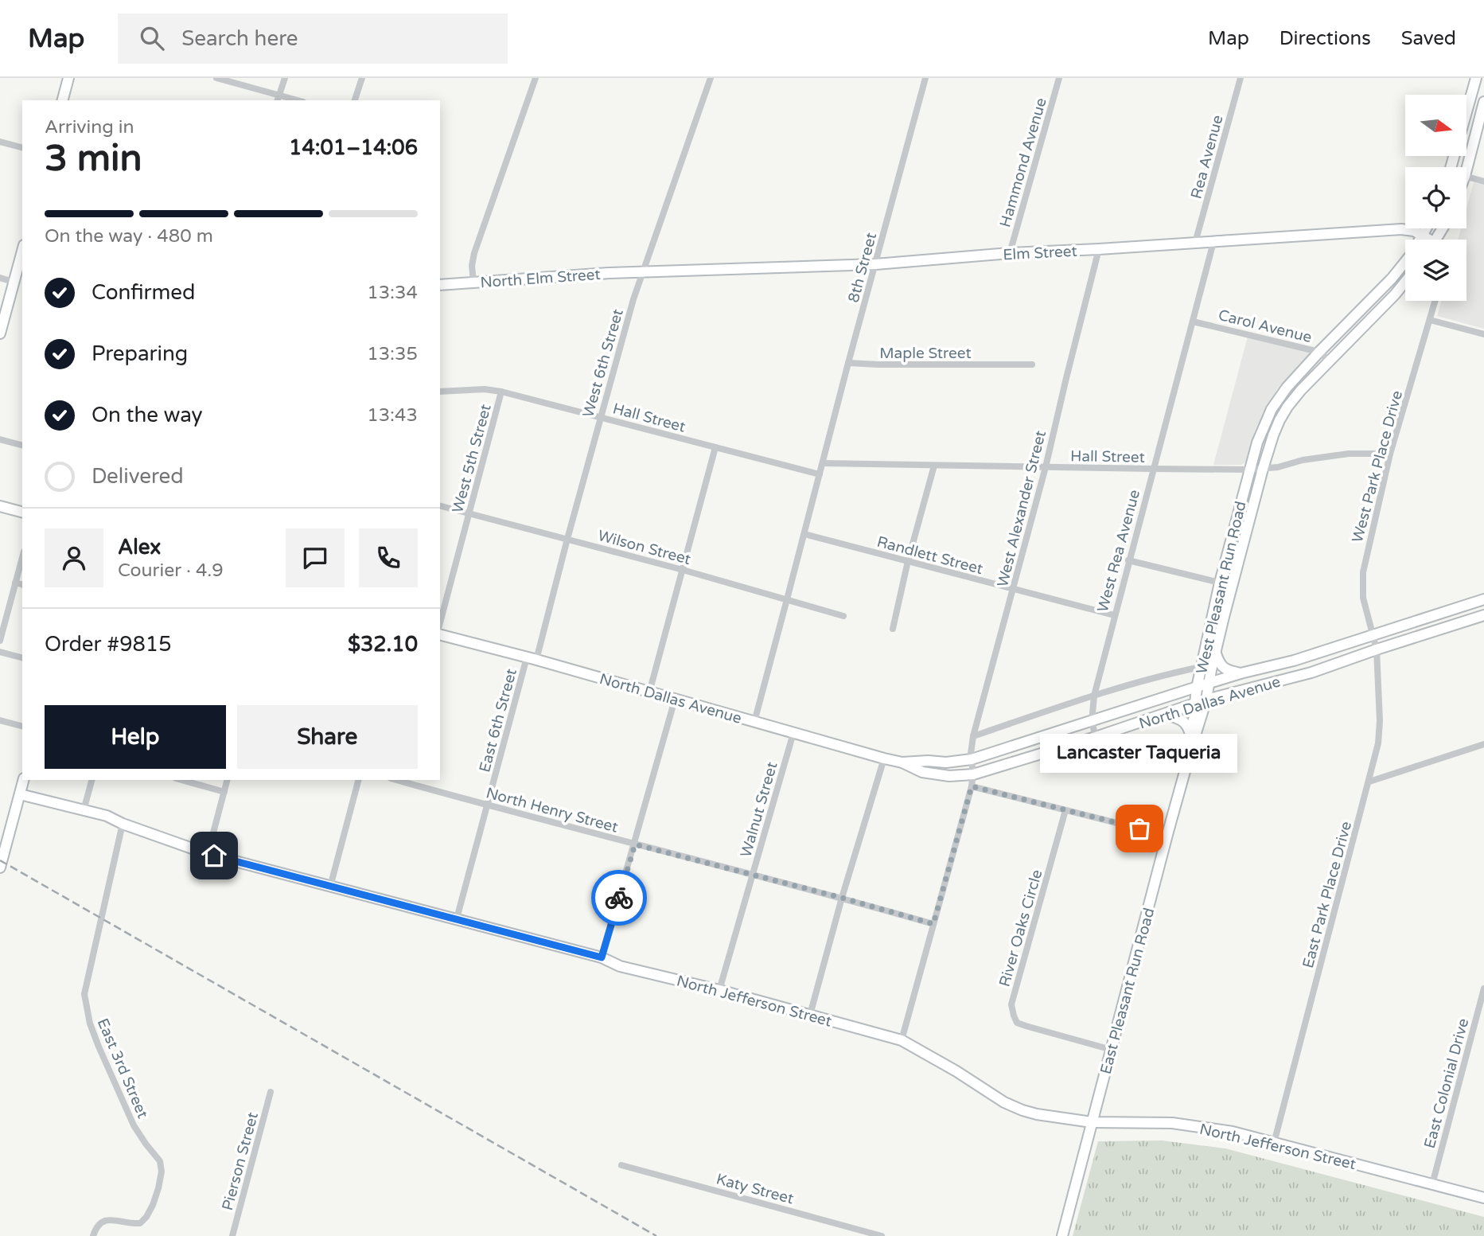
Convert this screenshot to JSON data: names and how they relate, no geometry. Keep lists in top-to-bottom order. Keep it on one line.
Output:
{"streets":{"main road":["Elm Street","North Elm Street","West Pleasant Run Road","North Dallas Avenue","East Pleasant Run Road","North Jefferson Street"],"street":["Rea Avenue","Hammond Avenue","8th Street","Carol Avenue","Maple Street","West 6th Street","Hall Street","West 5th Street","West Park Place Drive","West Alexander Street","Wilson Street","West Rea Avenue","Randlett Street","East 6th Street","North Henry Street","Walnut Street","East Park Place Drive","River Oaks Circle","East 3rd Street","East Colonial Drive","Pierson Street","Katy Street"]},"crossings":[["Rea Avenue","Elm Street"],["Hammond Avenue","Elm Street"],["Elm Street","8th Street"],["Elm Street","North Elm Street"],["Elm Street","West 6th Street"],["Elm Street","West Alexander Street"],["Elm Street","West Rea Avenue"],["Elm Street","West Pleasant Run Road"],["8th Street","Maple Street"],["8th Street","Hall Street"],["North Elm Street","West 6th Street"],["Carol Avenue","West Rea Avenue"],["Carol Avenue","West Pleasant Run Road"],["West 6th Street","Hall Street"],["West 6th Street","Wilson Street"],["West 6th Street","North Dallas Avenue"],["West 6th Street","East 6th Street"],["Hall Street","West 5th Street"],["Hall Street","West Park Place Drive"],["Hall Street","West Alexander Street"],["Hall Street","West Rea Avenue"],["Hall Street","West Pleasant Run Road"],["West 5th Street","Wilson Street"],["West Park Place Drive","North Dallas Avenue"],["West Park Place Drive","East Park Place Drive"],["West Alexander Street","Randlett Street"],["West Alexander Street","North Dallas Avenue"],["West Alexander Street","North Henry Street"],["West Alexander Street","North Jefferson Street"],["West Rea Avenue","Randlett Street"],["West Rea Avenue","North Dallas Avenue"],["West Pleasant Run Road","North Dallas Avenue"],["West Pleasant Run Road","East Pleasant Run Road"],["North Dallas Avenue","East 6th Street"],["North Dallas Avenue","Walnut Street"],["North Dallas Avenue","East Park Place Drive"],["East 6th Street","North Henry Street"],["East 6th Street","North Jefferson Street"],["North Henry Street","Walnut Street"],["Walnut Street","North Jefferson Street"],["East Park Place Drive","North Jefferson Street"],["River Oaks Circle","East Pleasant Run Road"],["East Pleasant Run Road","North Jefferson Street"],["North Jefferson Street","East 3rd Street"],["North Jefferson Street","East Colonial Drive"]],"places":["Lancaster Taqueria"],"north":"right","page":{"header":"Map","search":"Search here","nav":["Map","Directions","Saved"],"heading":["3 min","Arriving in","14:01–14:06"],"panel":["Alex","Courier · 4.9","Order #9815","$32.10"],"bar":"On the way · 480 m","list":[["Confirmed","13:34"],["Preparing","13:35"],["On the way","13:43"],"Delivered"],"buttons":["Help","Share"],"bubble":"Lancaster Taqueria"}}
